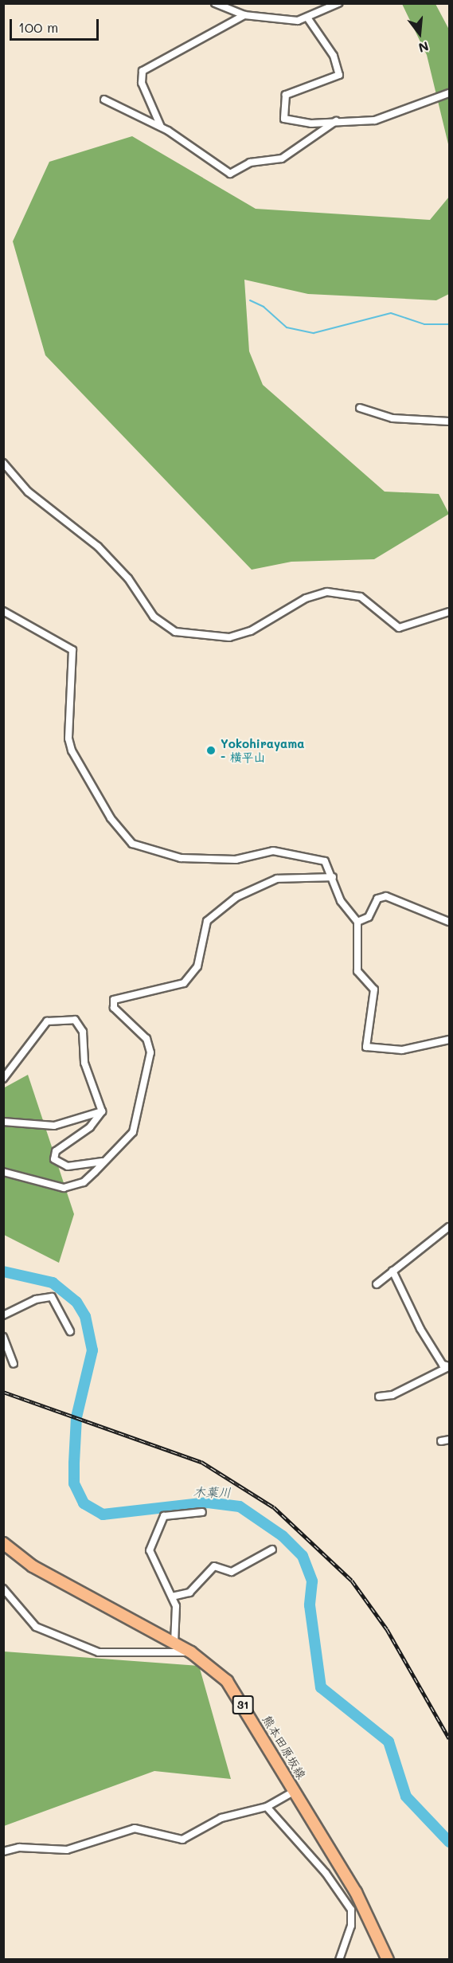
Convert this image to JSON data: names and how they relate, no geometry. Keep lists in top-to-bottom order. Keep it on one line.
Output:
{"streets":{"main road":["31","熊本田原坂線"]},"water":["木葉川"],"places":["Yokohirayama - 横平山"],"scale_bar":"100 m","north":"bottom"}
